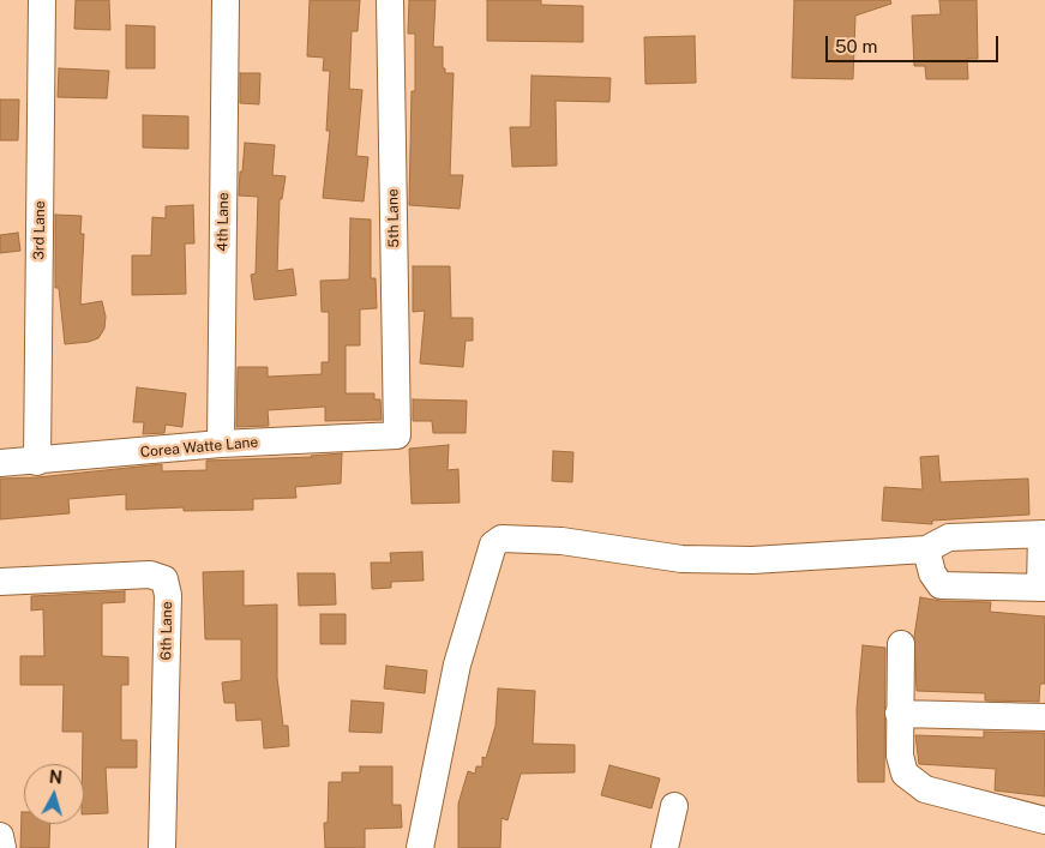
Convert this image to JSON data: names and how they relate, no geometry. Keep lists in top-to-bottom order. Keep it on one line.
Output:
{"streets":{"street":["5th Lane","4th Lane","3rd Lane","Corea Watte Lane","6th Lane"]},"crossings":[["5th Lane","Corea Watte Lane"],["4th Lane","Corea Watte Lane"],["3rd Lane","Corea Watte Lane"]],"scale_bar":"50 m","north":"top"}
